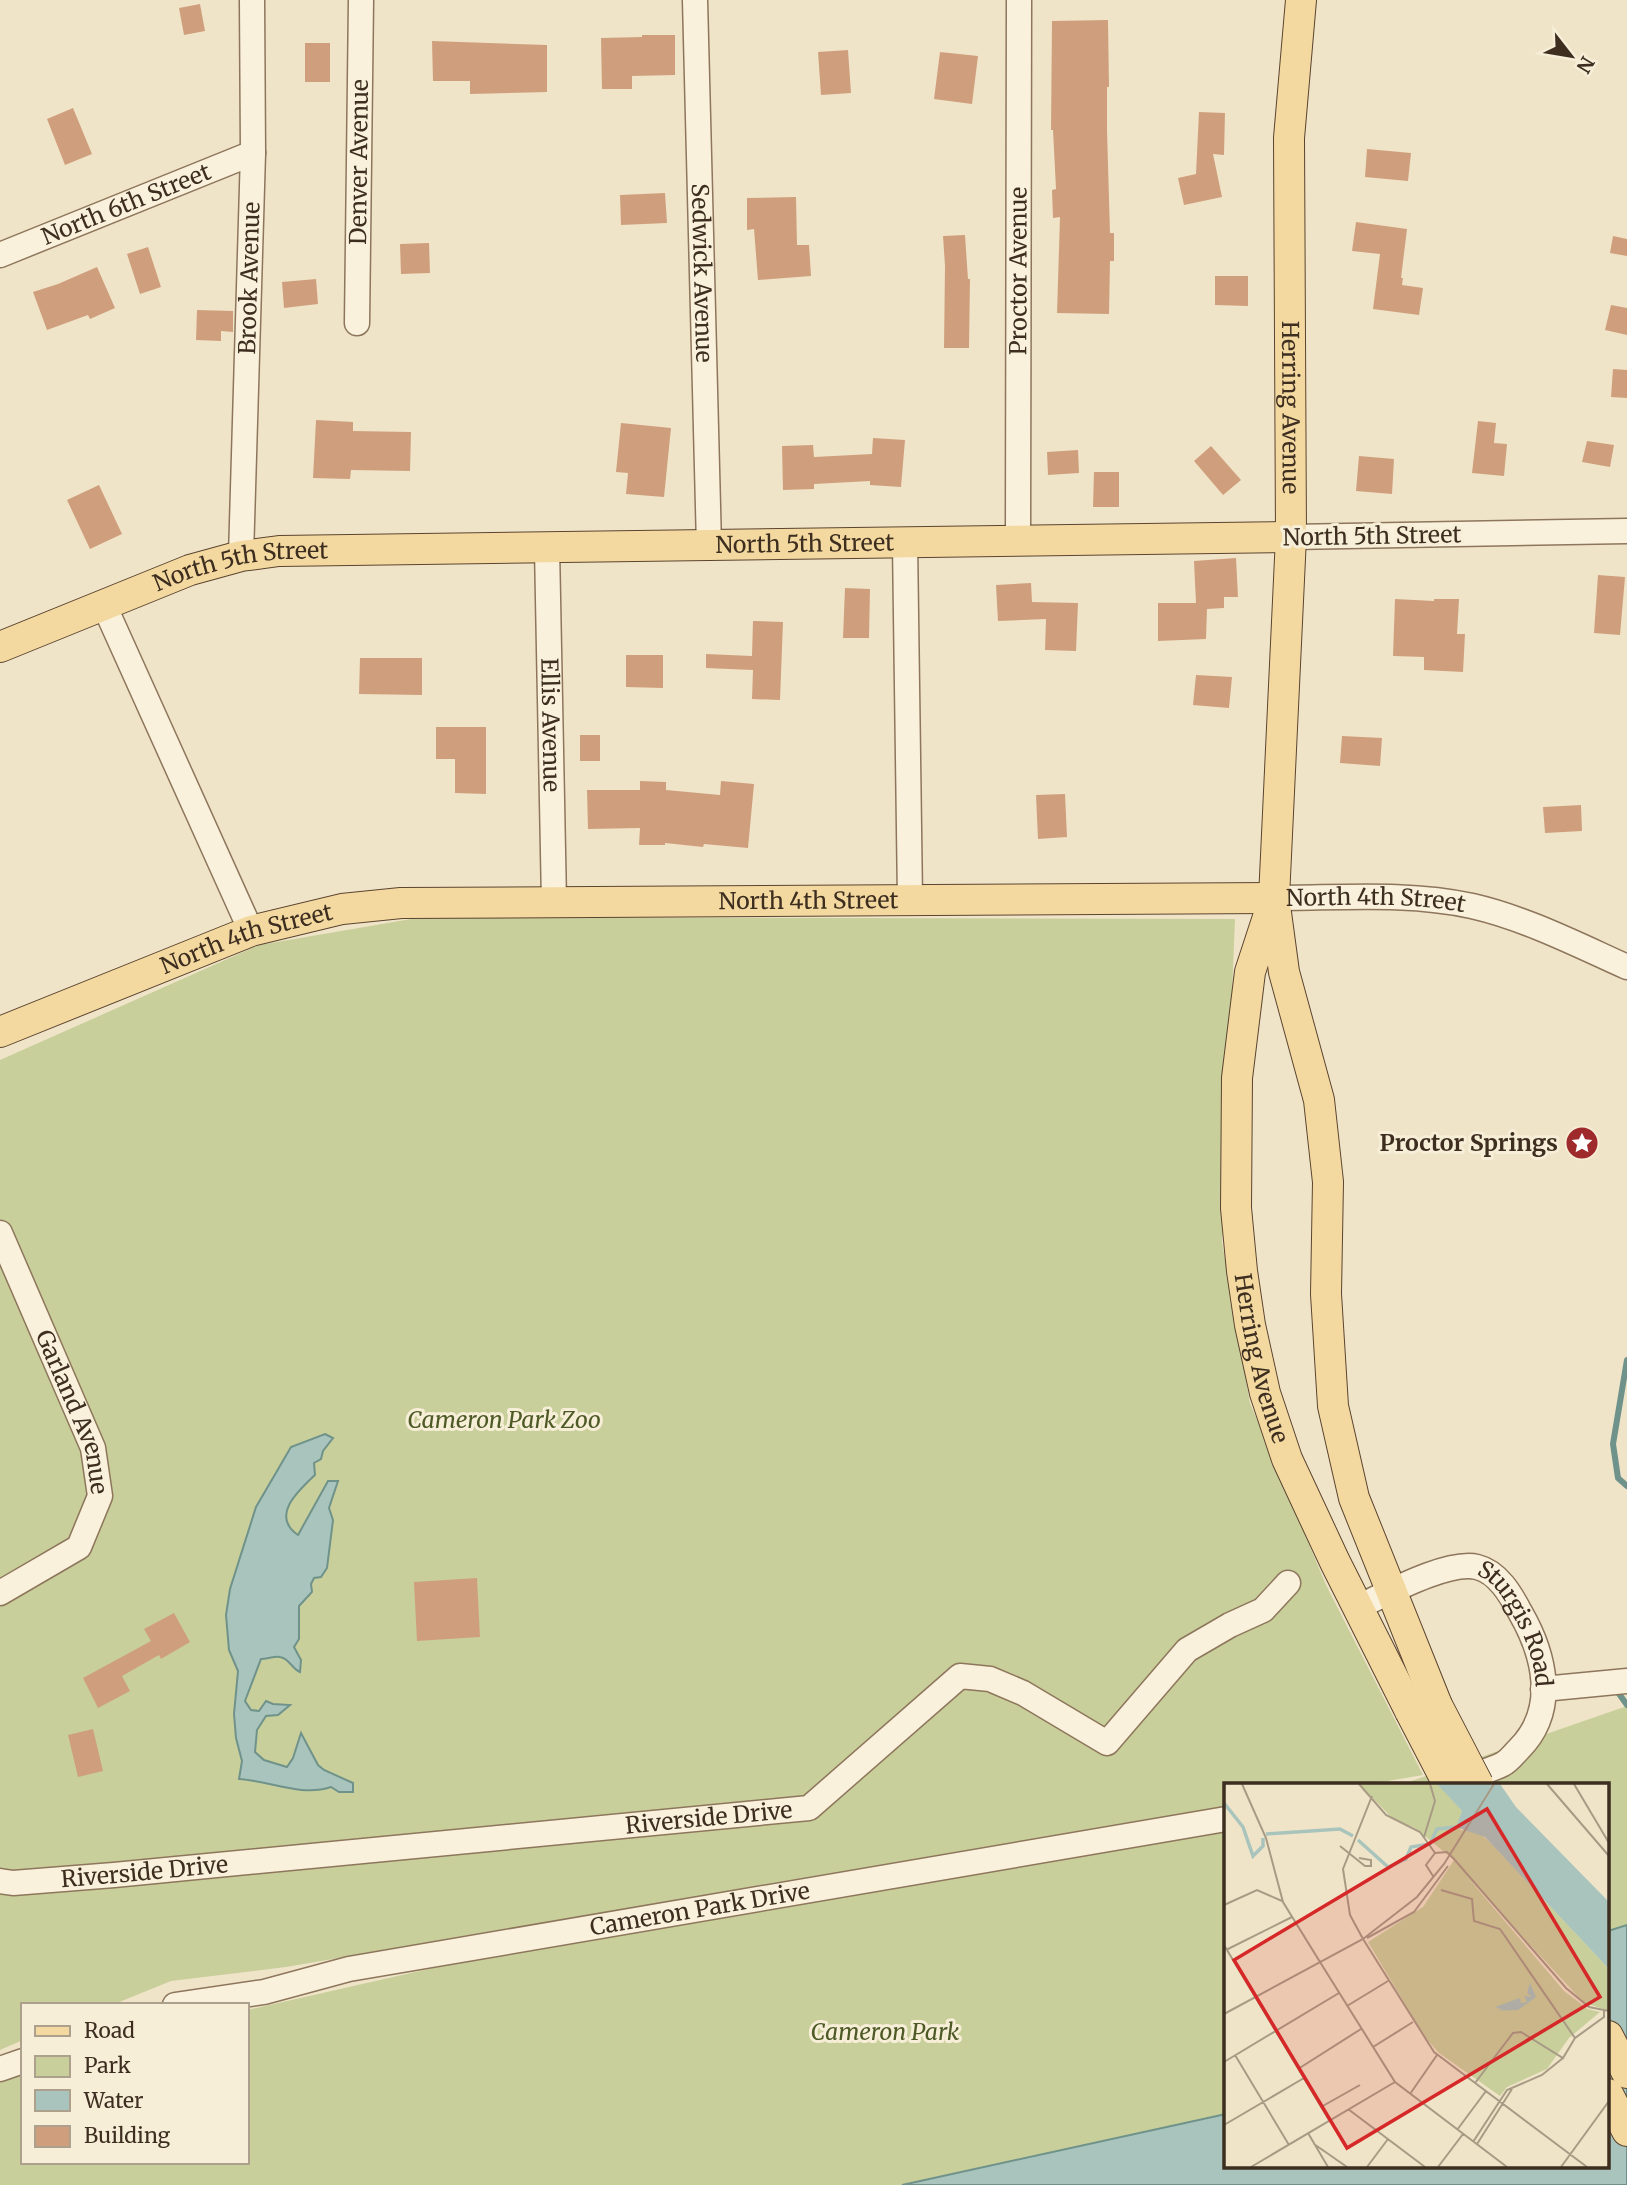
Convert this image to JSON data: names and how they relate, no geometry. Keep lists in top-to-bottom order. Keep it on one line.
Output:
{"streets":{"main road":["Herring Avenue","North 5th Street","North 4th Street"],"street":["Denver Avenue","North 6th Street","Proctor Avenue","Sedwick Avenue","Brook Avenue","Ellis Avenue","Garland Avenue","Sturgis Road","Riverside Drive","Cameron Park Drive"]},"crossings":[["North 6th Street","Brook Avenue"],["Proctor Avenue","North 5th Street"],["Sedwick Avenue","North 5th Street"],["Brook Avenue","North 5th Street"],["Herring Avenue","North 5th Street"],["Herring Avenue","North 4th Street"],["Herring Avenue","Sturgis Road"],["North 5th Street","Ellis Avenue"],["Ellis Avenue","North 4th Street"]],"parks":["Cameron Park Zoo","Cameron Park"],"places":{"place":["Proctor Springs"]},"legend":["Road","Park","Water","Building"],"north":"bottom right"}
